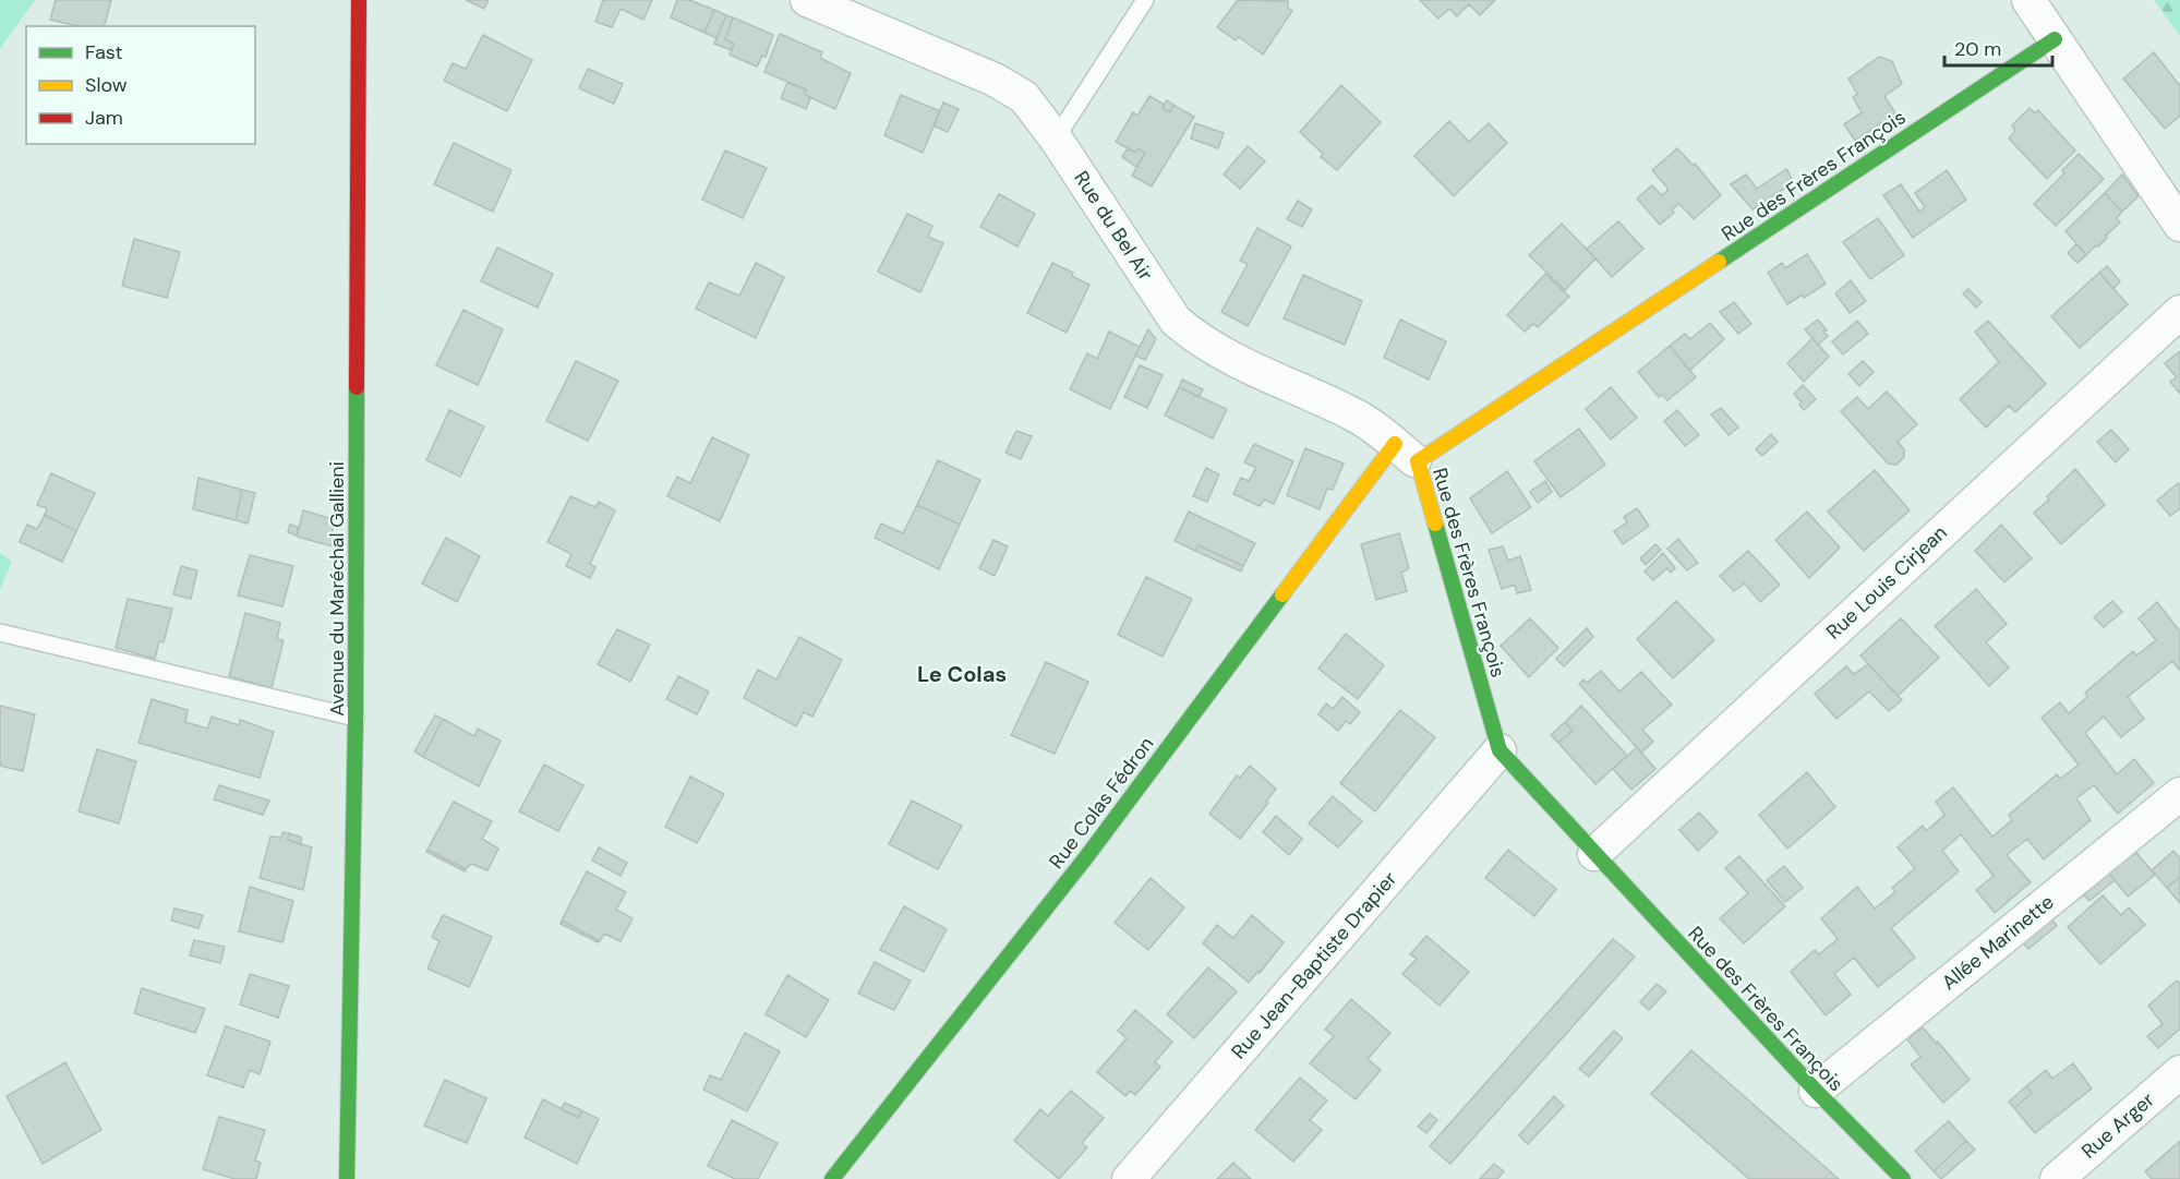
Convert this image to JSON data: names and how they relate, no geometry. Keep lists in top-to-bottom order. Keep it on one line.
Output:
{"streets":{"street":["Rue des Frères François","Rue du Bel Air","Rue Louis Cirjean","Avenue du Maréchal Gallieni","Rue Colas Fédron","Allée Marinette","Rue Jean-Baptiste Drapier","Rue Arger"]},"crossings":[["Rue des Frères François","Rue du Bel Air"],["Rue des Frères François","Rue Louis Cirjean"],["Rue des Frères François","Rue Colas Fédron"],["Rue des Frères François","Allée Marinette"],["Rue des Frères François","Rue Jean-Baptiste Drapier"],["Rue du Bel Air","Rue Colas Fédron"]],"districts":["Le Colas"],"legend":["Fast","Slow","Jam"],"scale_bar":"20 m"}
